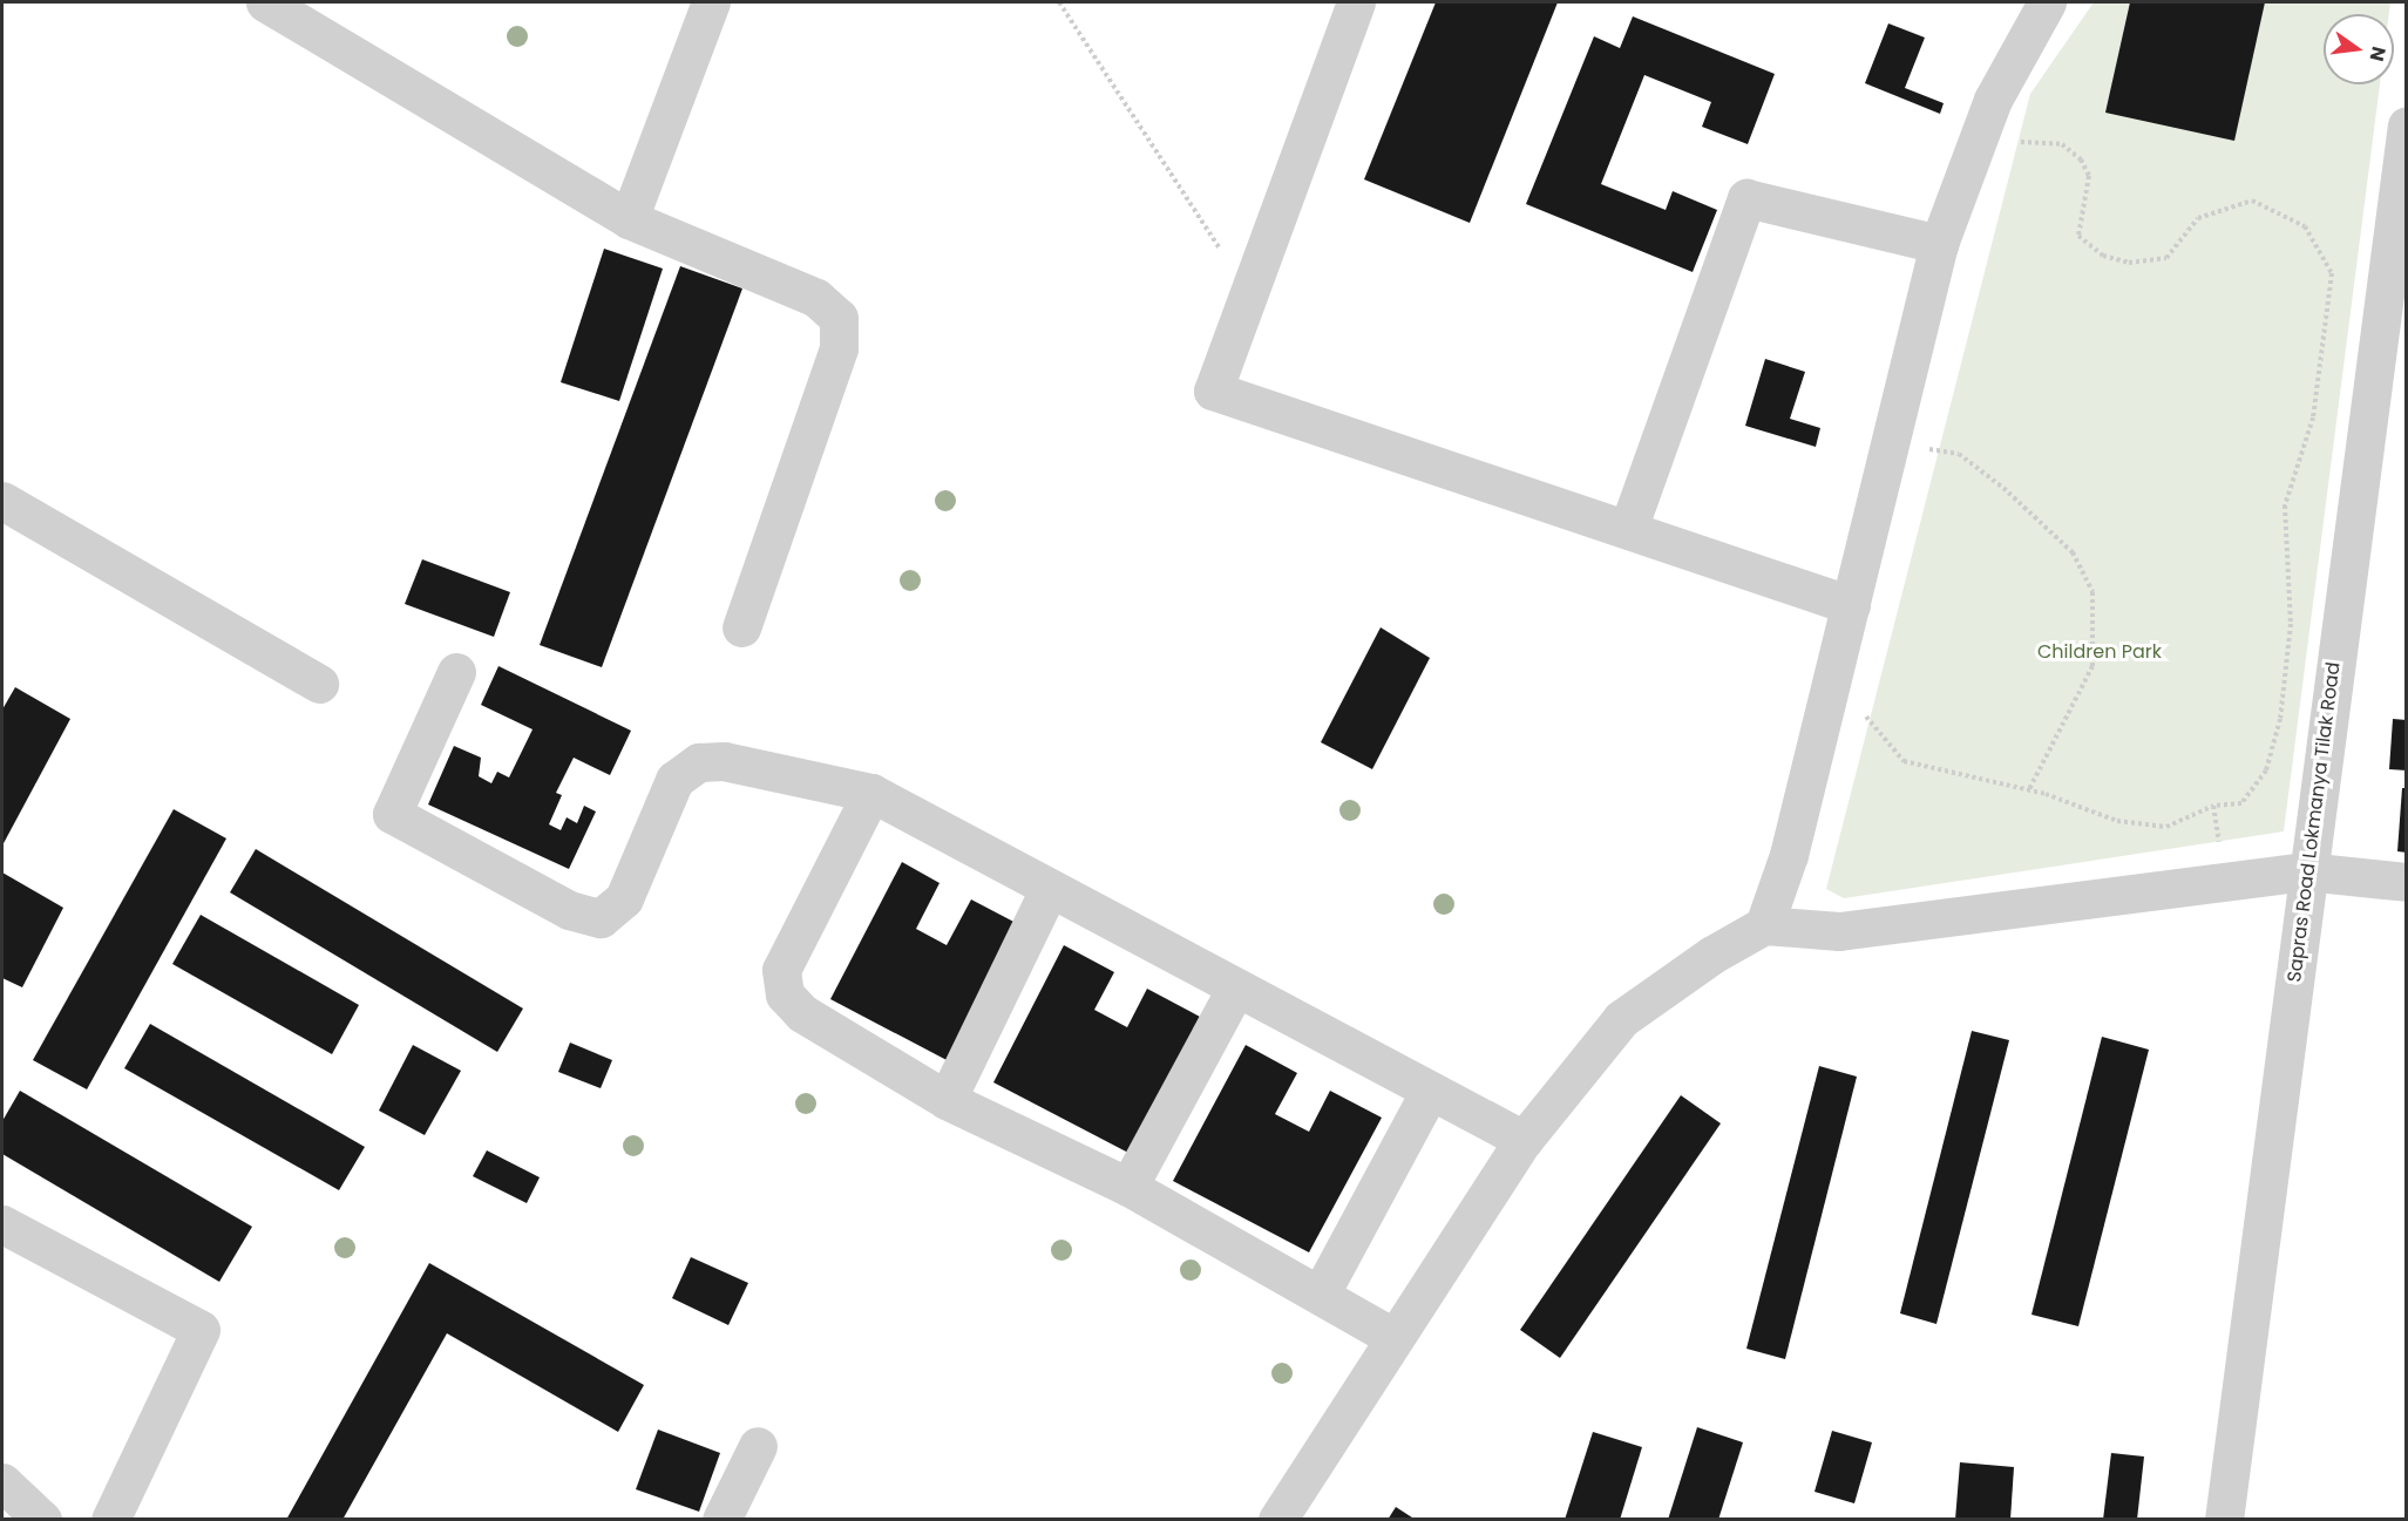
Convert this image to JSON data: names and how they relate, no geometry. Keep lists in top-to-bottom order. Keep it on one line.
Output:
{"streets":{"street":["Sapras Road Lokmanya Tilak Road"]},"parks":["Children Park"],"north":"right"}
